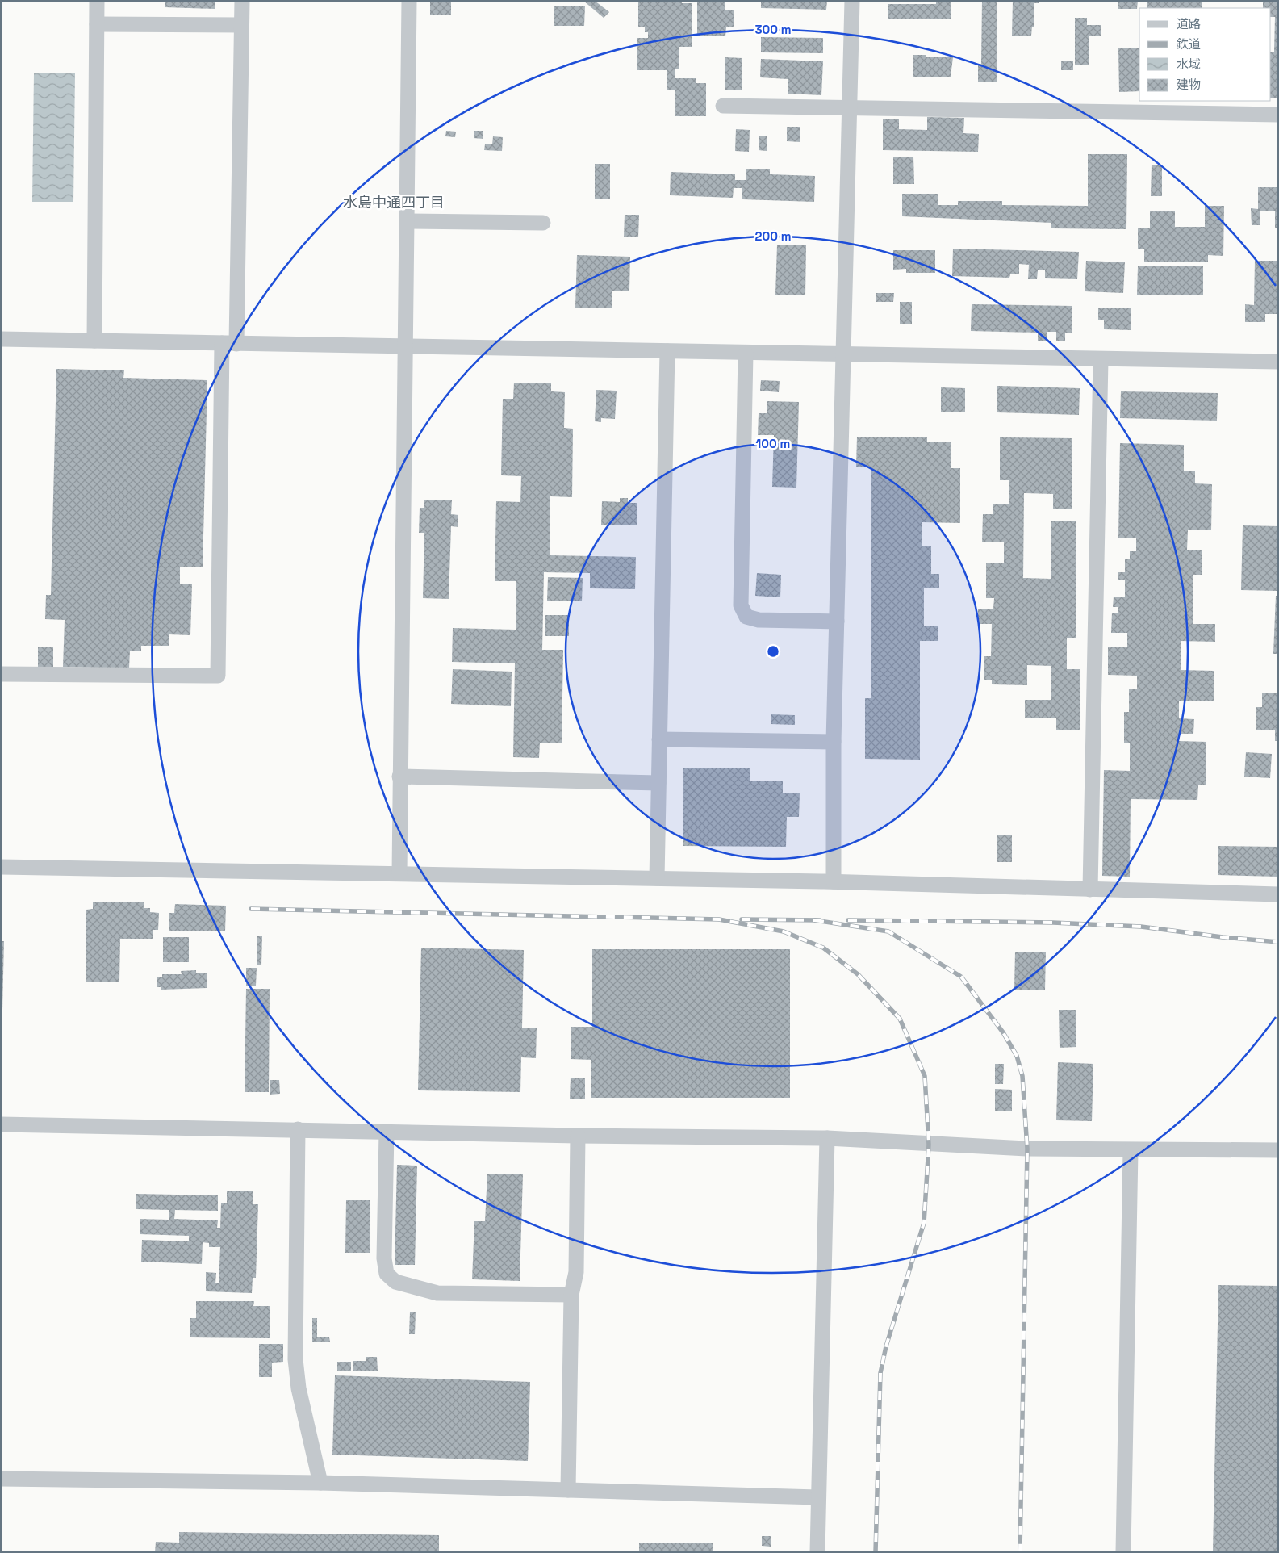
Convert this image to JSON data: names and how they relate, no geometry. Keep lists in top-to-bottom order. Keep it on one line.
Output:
{"districts":["水島中通四丁目"],"legend":["道路","鉄道","水域","建物"],"rings":["300 m","200 m","100 m"]}
